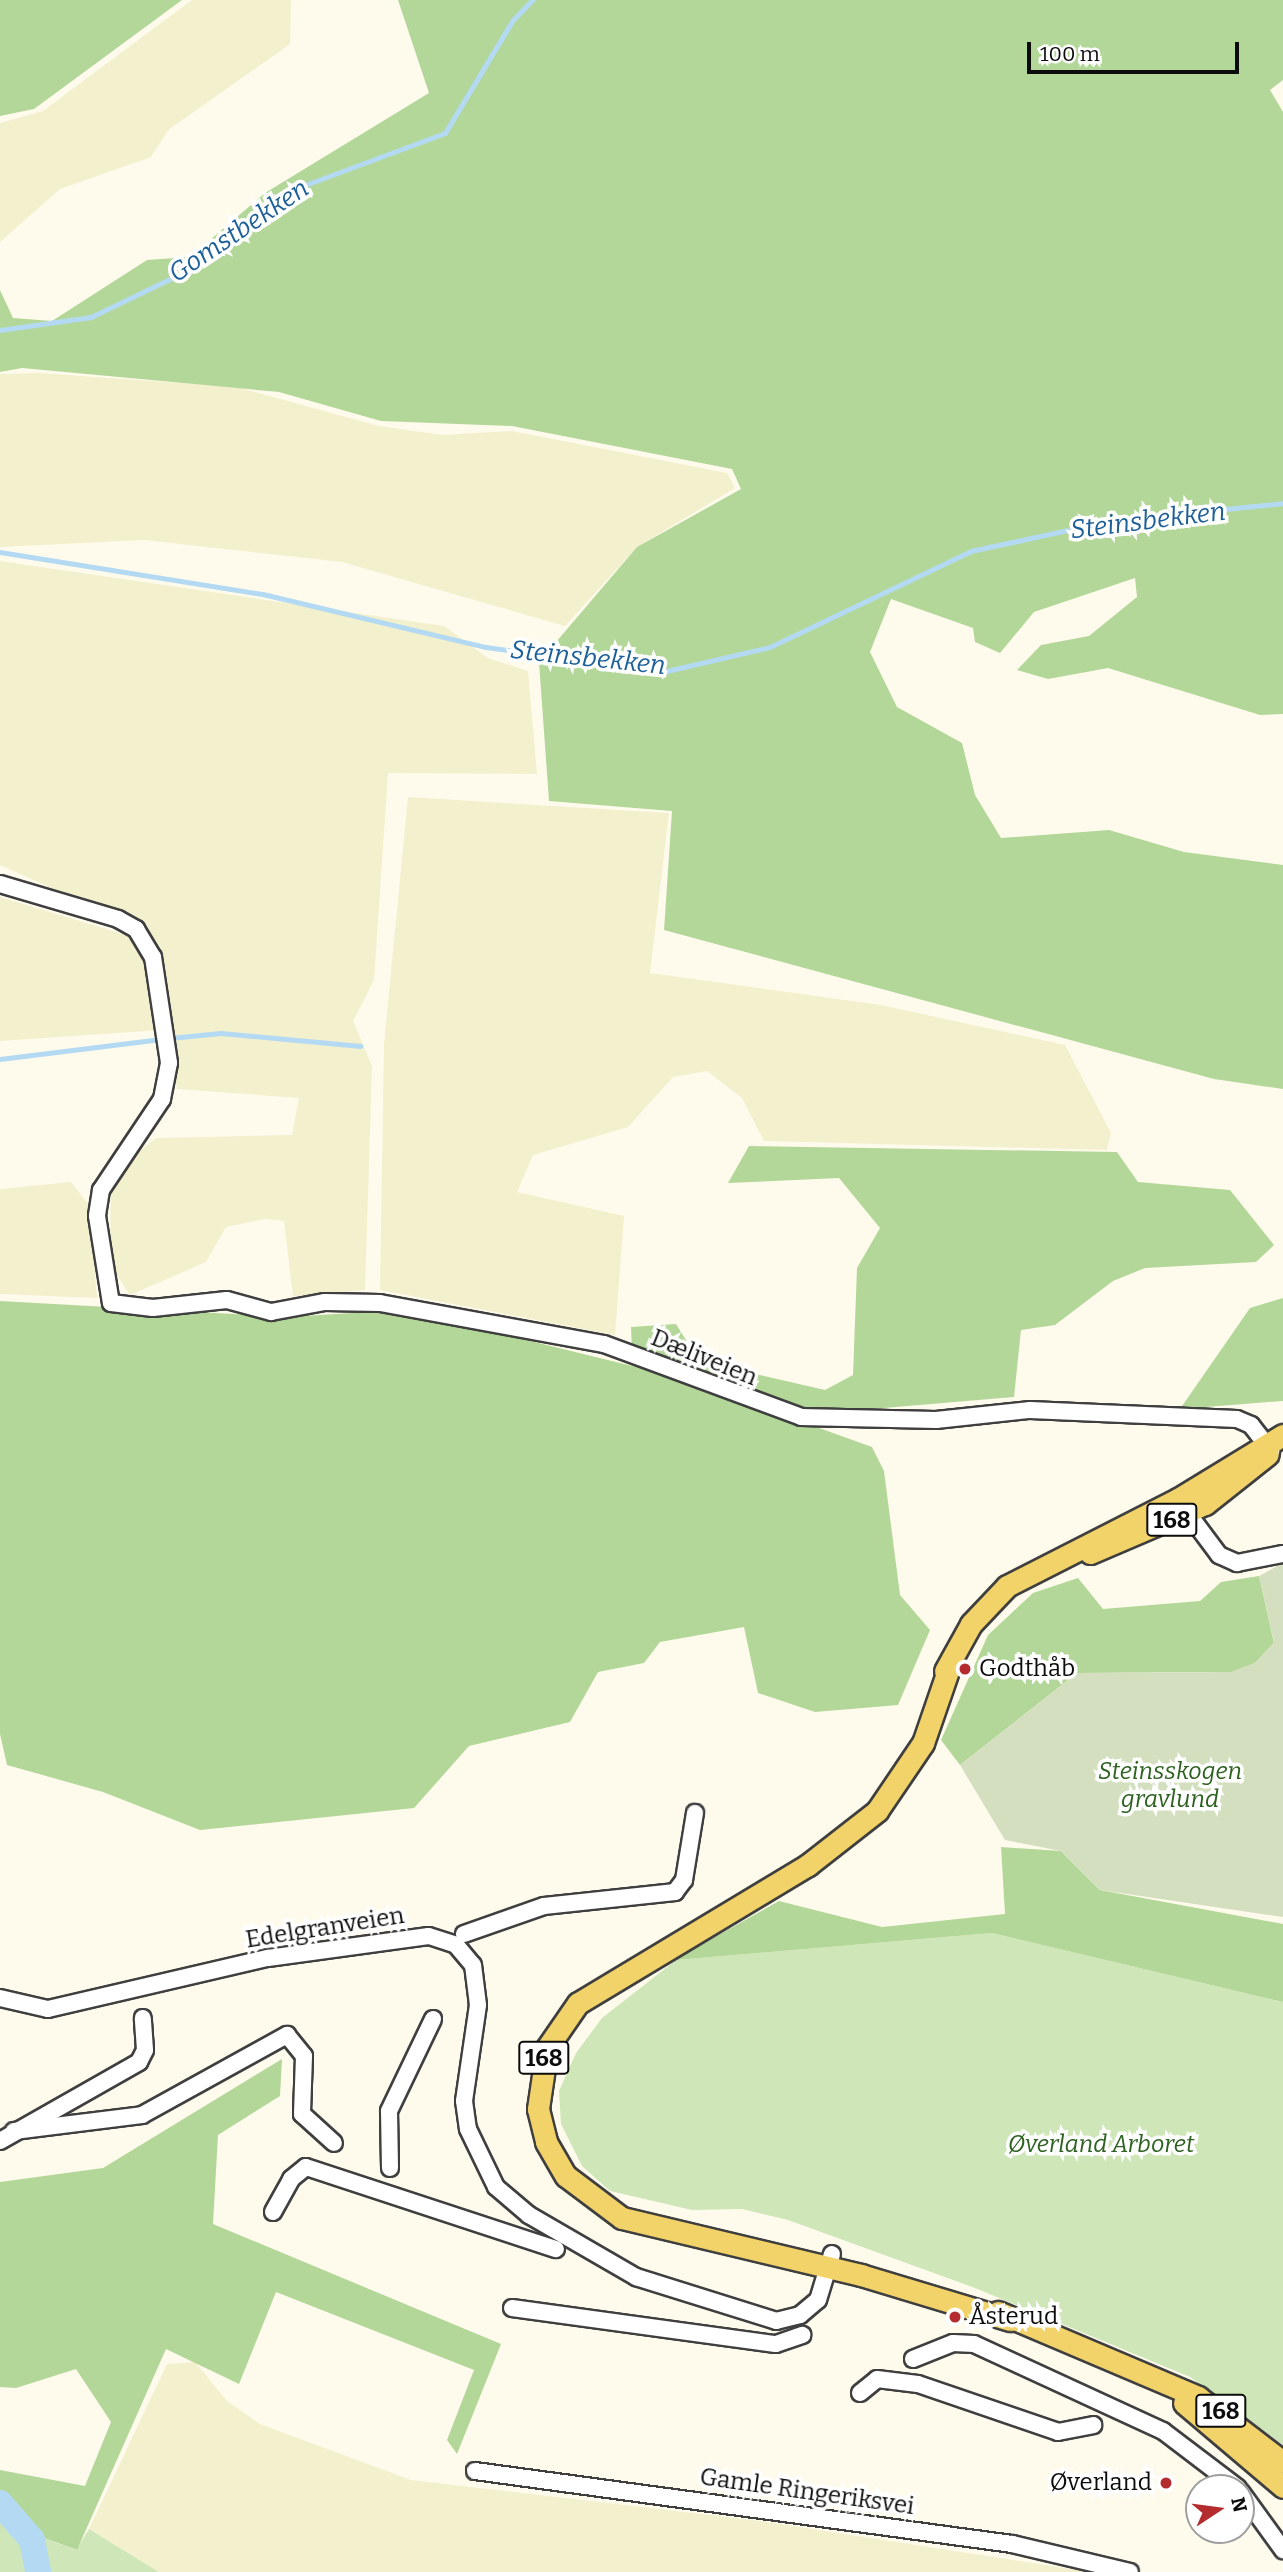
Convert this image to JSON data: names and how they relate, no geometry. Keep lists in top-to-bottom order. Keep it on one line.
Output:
{"streets":{"main road":["168"],"street":["Dæliveien","Edelgranveien","Gamle Ringeriksvei"]},"crossings":[["Dæliveien","168"],["168","Edelgranveien"]],"water":["Gomstbekken","Steinsbekken"],"parks":["Steinsskogen gravlund","Øverland Arboret"],"places":["Godthåb","Åsterud","Øverland"],"scale_bar":"100 m","north":"right"}
